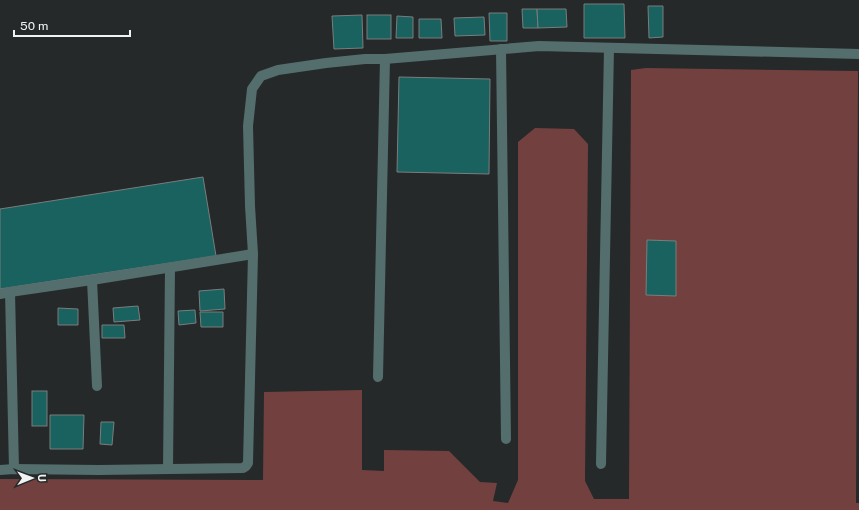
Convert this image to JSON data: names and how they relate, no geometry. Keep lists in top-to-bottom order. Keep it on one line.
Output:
{"scale_bar":"50 m","north":"right"}
